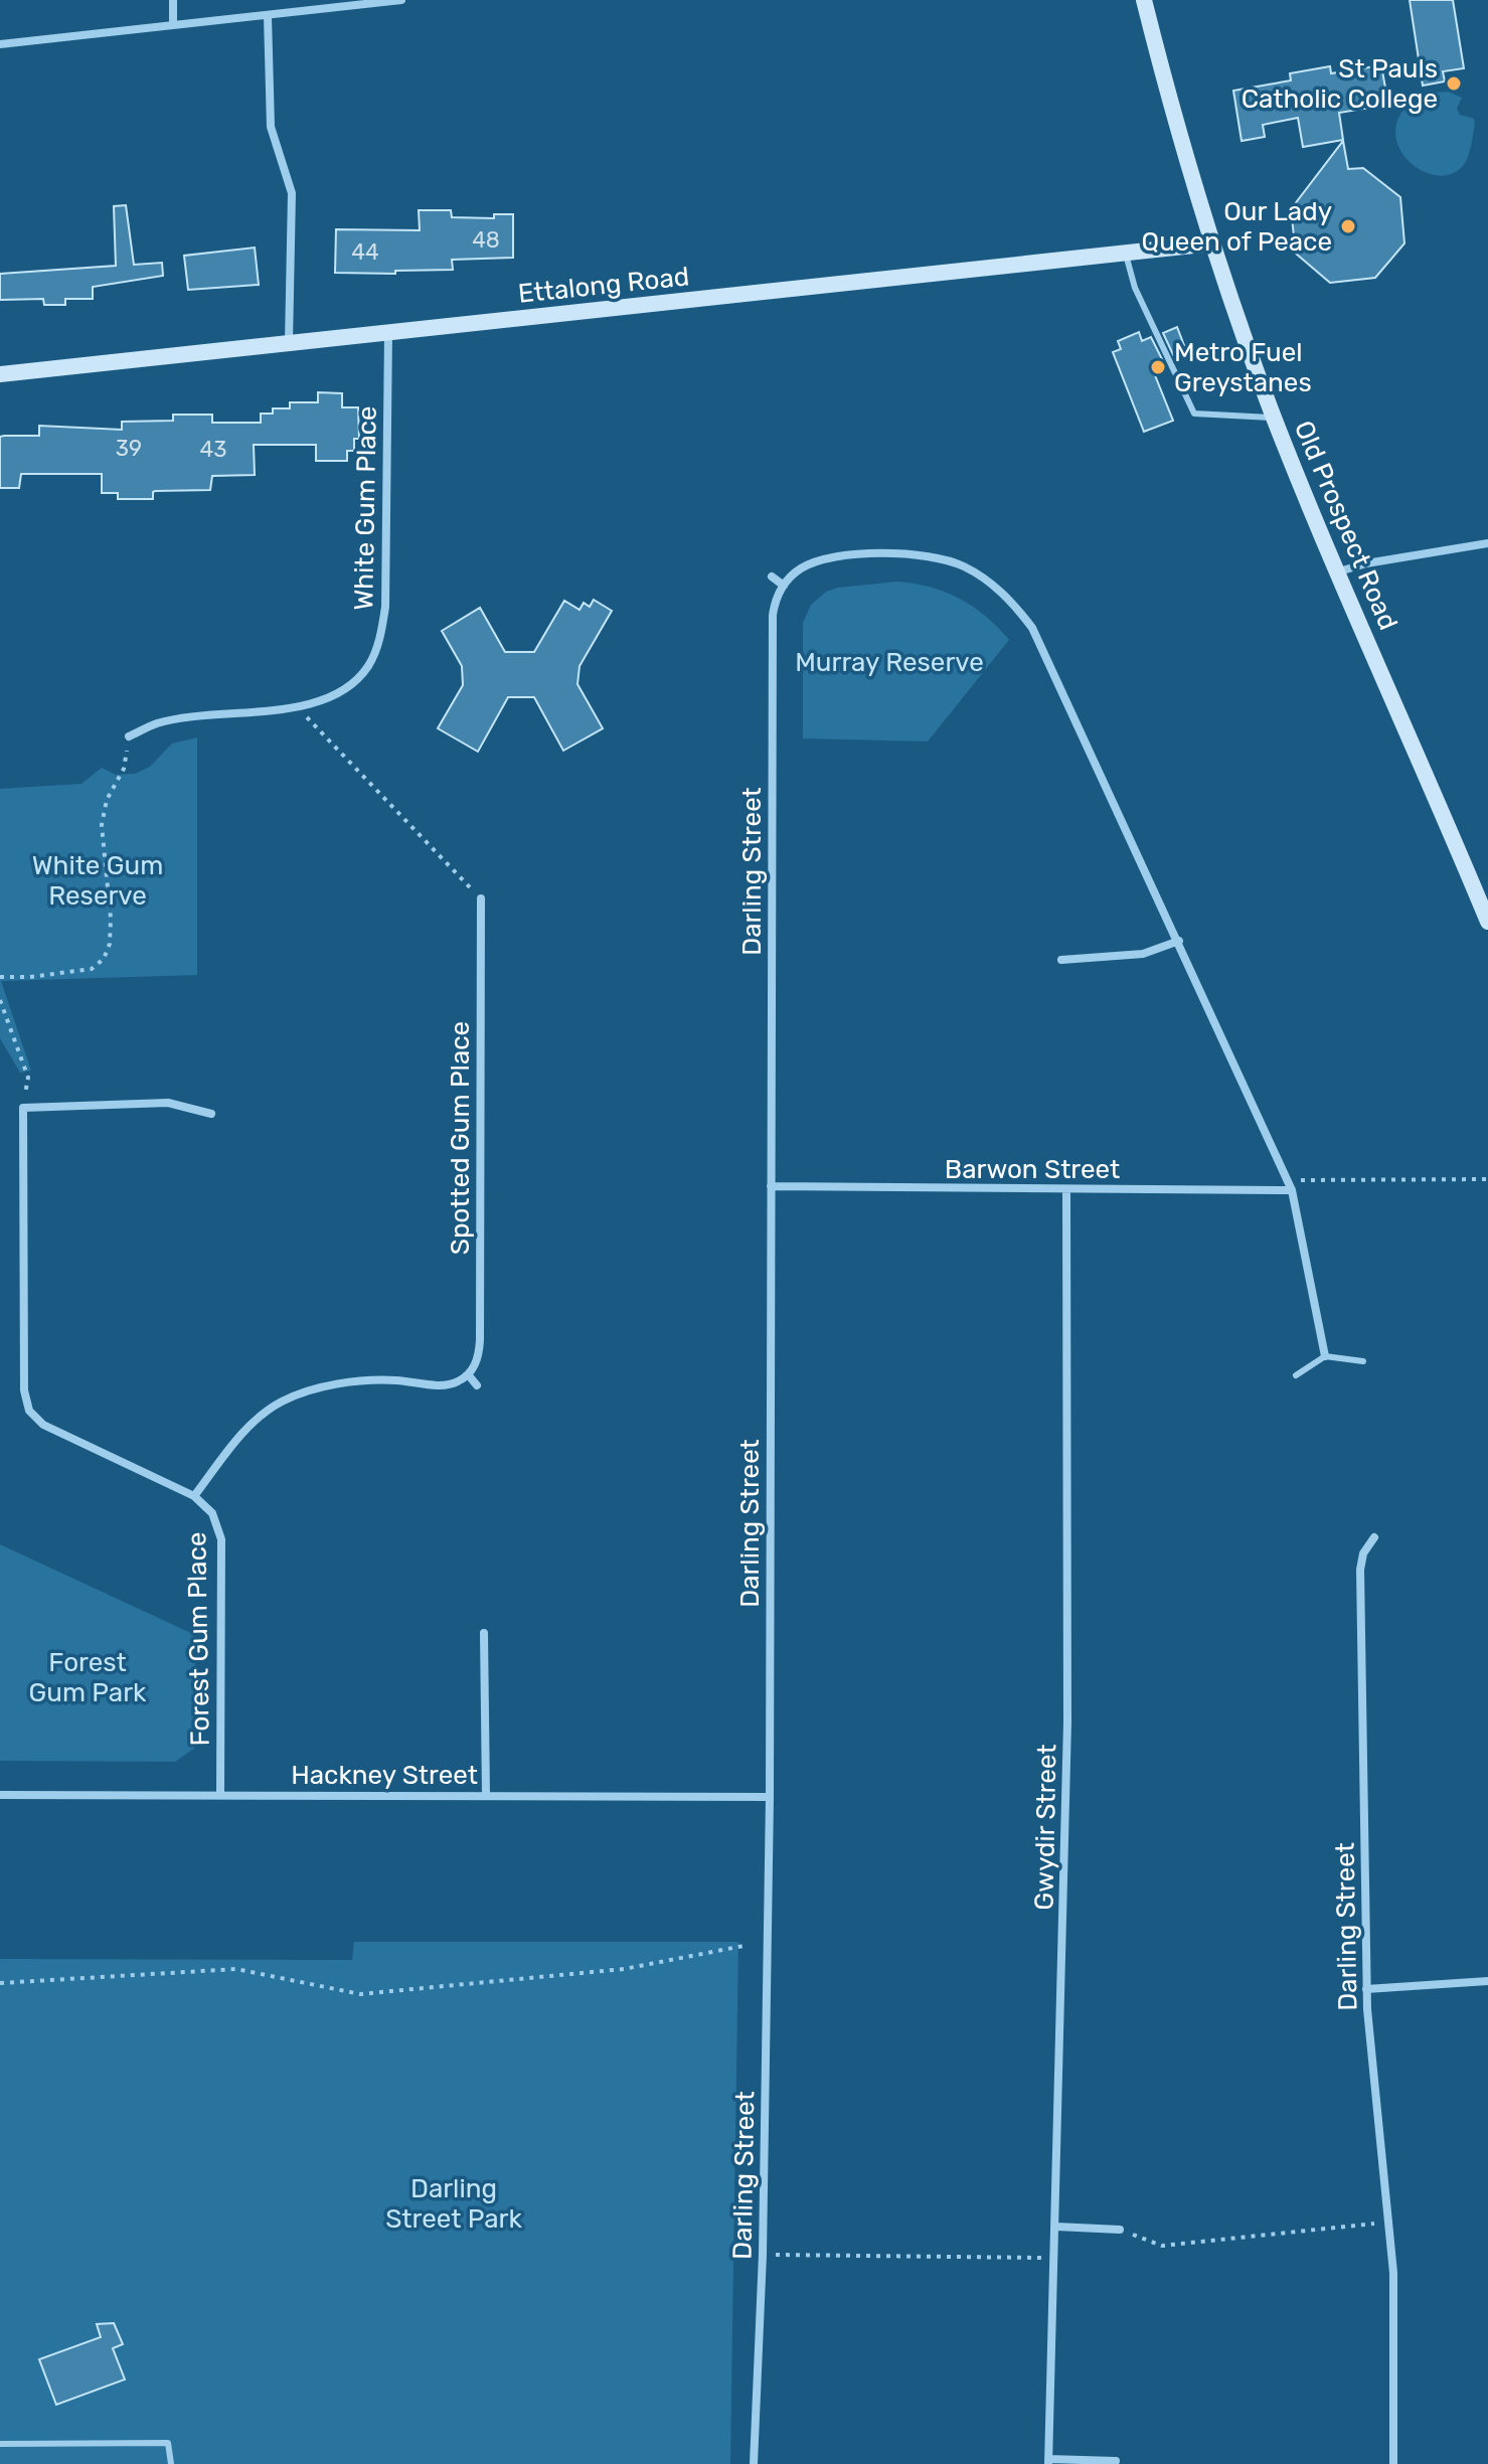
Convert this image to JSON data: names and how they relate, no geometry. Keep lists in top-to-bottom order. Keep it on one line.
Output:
{"streets":{"street":["Ettalong Road","White Gum Place","Old Prospect Road","Darling Street","Spotted Gum Place","Barwon Street","Forest Gum Place","Hackney Street","Gwydir Street"]},"crossings":[["Ettalong Road","White Gum Place"],["Ettalong Road","Old Prospect Road"],["Darling Street","Barwon Street"],["Darling Street","Hackney Street"],["Barwon Street","Gwydir Street"],["Forest Gum Place","Hackney Street"]],"parks":["Murray Reserve","White Gum Reserve","Forest Gum Park","Darling Street Park"],"places":["St Pauls Catholic College","Our Lady Queen of Peace","Metro Fuel Greystanes"],"house_numbers":["48","44","39","43"]}
